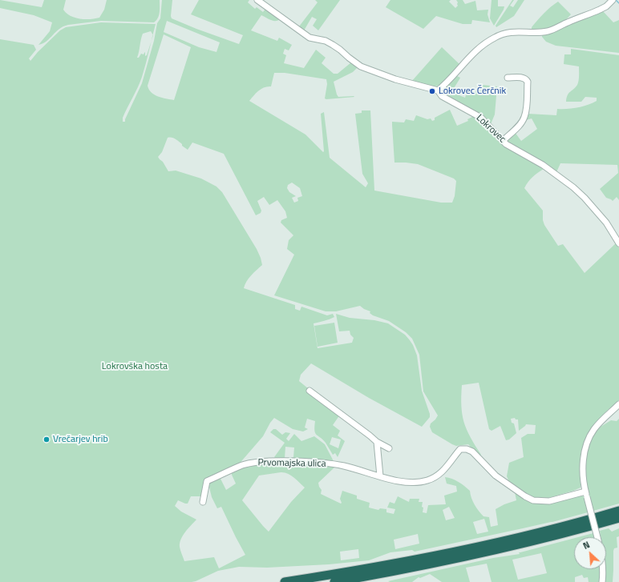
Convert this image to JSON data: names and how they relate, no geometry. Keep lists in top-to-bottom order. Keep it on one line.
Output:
{"streets":{"street":["Lokrovec","Prvomajska ulica"]},"parks":["Lokrovška hosta"],"places":["Lokrovec Čerčnik","Vrečarjev hrib"],"north":"top left"}
